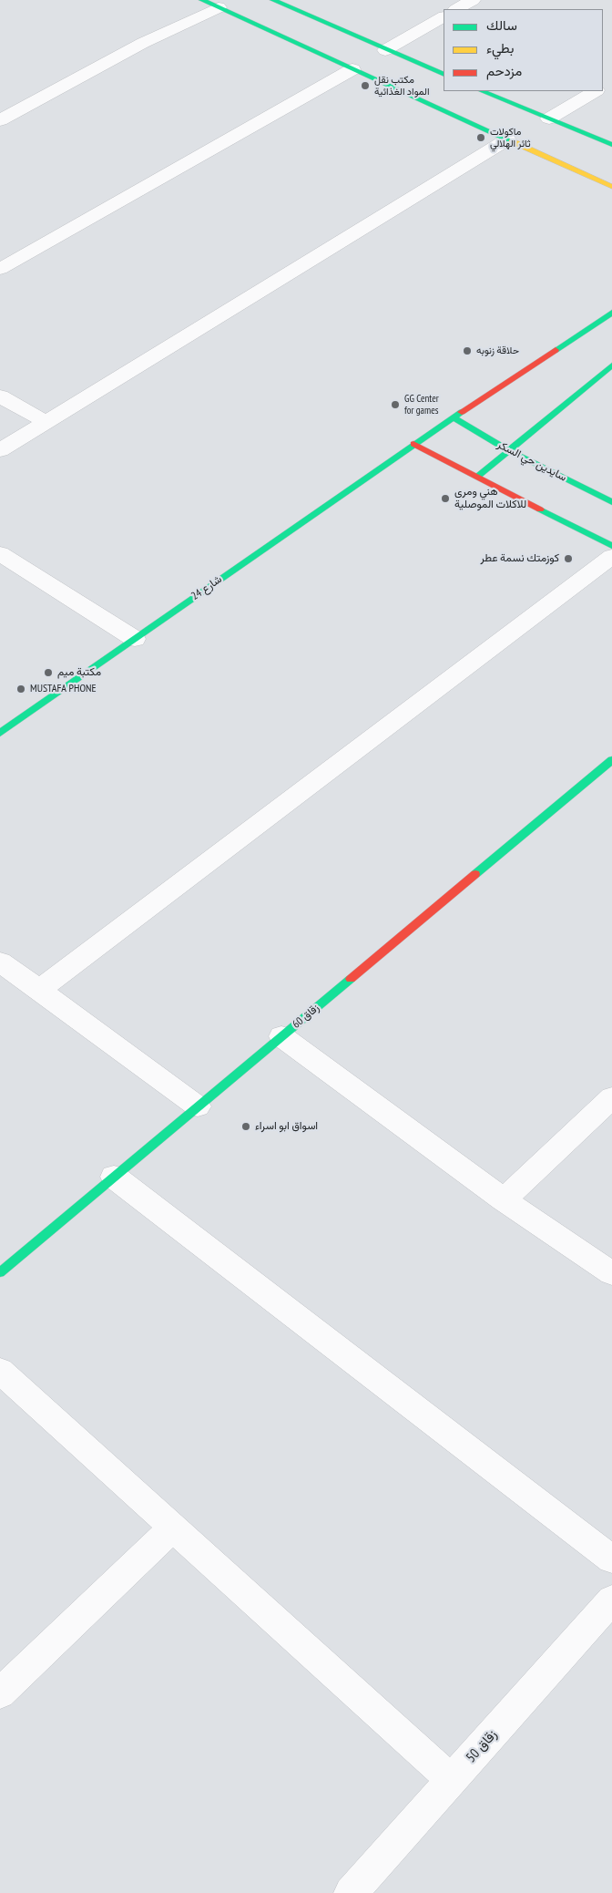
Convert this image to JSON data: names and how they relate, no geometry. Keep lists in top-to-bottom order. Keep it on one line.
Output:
{"streets":{"street":["سايدين حي السكر","شارع 24","زقاق 60","زقاق 50"]},"crossings":[["سايدين حي السكر","شارع 24"]],"places":["مكتب نقل المواد الغذائية","ماكولات ثائر الهلالي","حلاقة زنوبه","GG Center for games","هني ومري للاكلات الموصلية","كوزمتك نسمة عطر","مكتبة ميم","MUSTAFA PHONE","اسواق ابو اسراء"],"legend":["سالك","بطيء","مزدحم"]}
